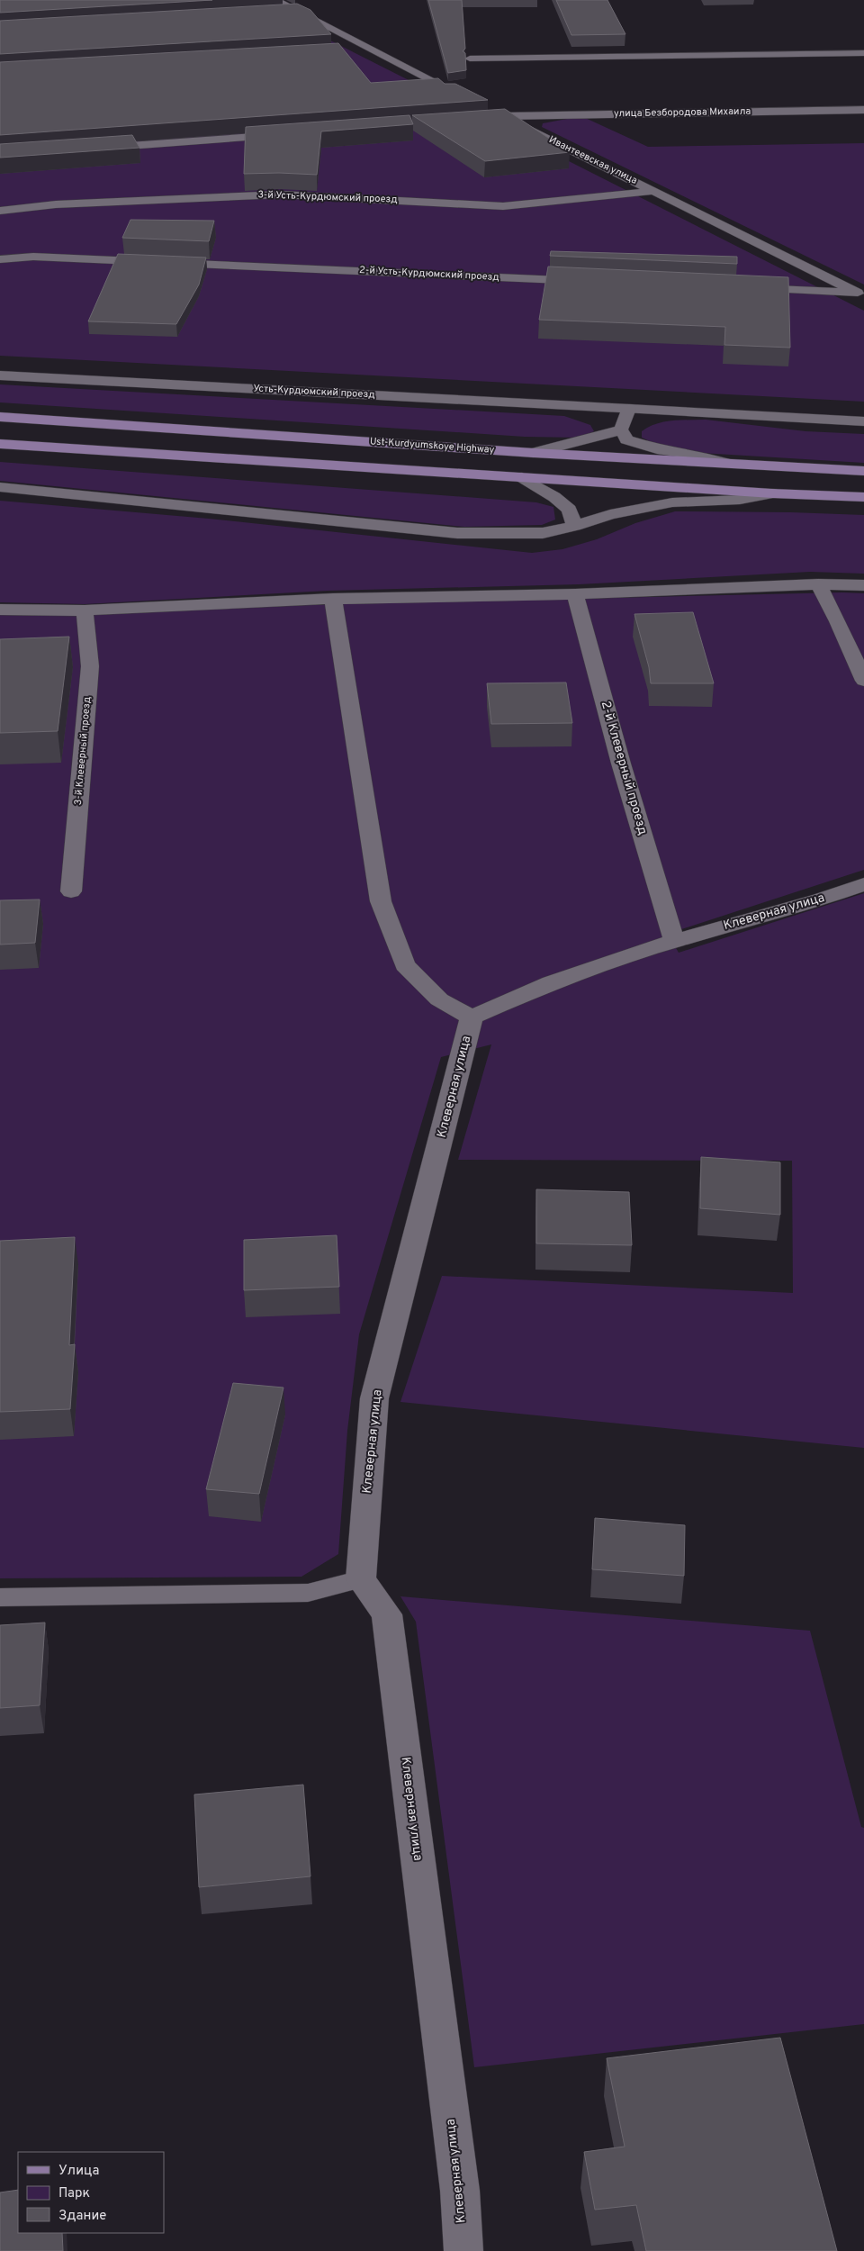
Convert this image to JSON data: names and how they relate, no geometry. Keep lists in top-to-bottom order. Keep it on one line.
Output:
{"streets":{"main road":["Ust-Kurdyumskoye Highway"],"street":["улица Безбородова Михаила","Ивантеевская улица","3-й Усть-Курдюмский проезд","2-й Усть-Курдюмский проезд","Усть-Курдюмский проезд","3-й Клеверный проезд","2-й Клеверный проезд","Клеверная улица"]},"crossings":[["улица Безбородова Михаила","Ивантеевская улица"],["Ивантеевская улица","3-й Усть-Курдюмский проезд"],["2-й Клеверный проезд","Клеверная улица"]],"legend":["Улица","Парк","Здание"]}
